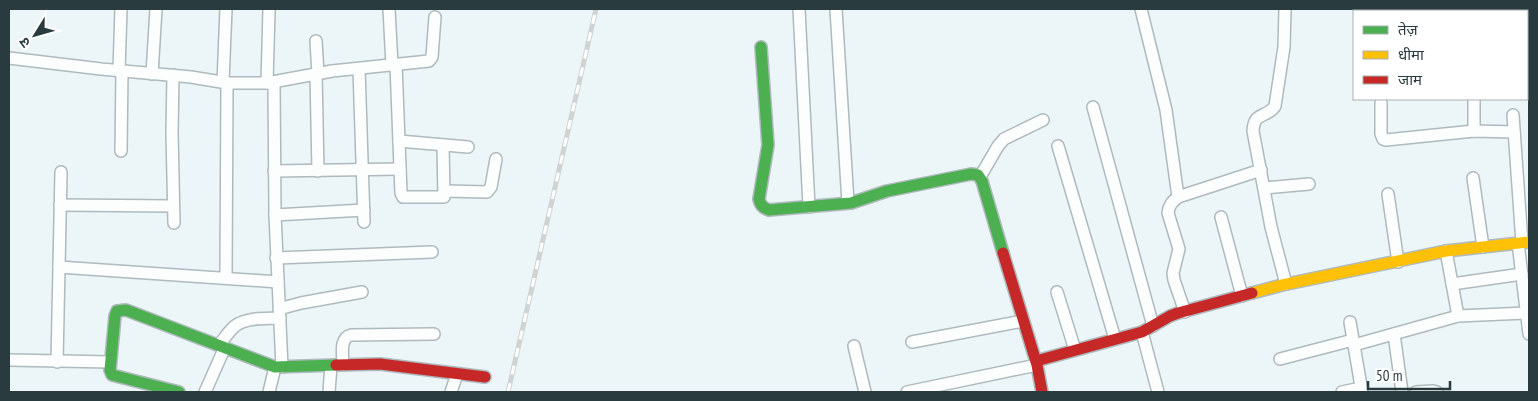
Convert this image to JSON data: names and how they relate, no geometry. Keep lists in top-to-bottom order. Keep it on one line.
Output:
{"legend":["तेज़","धीमा","जाम"],"scale_bar":"50 m","north":"bottom left"}
